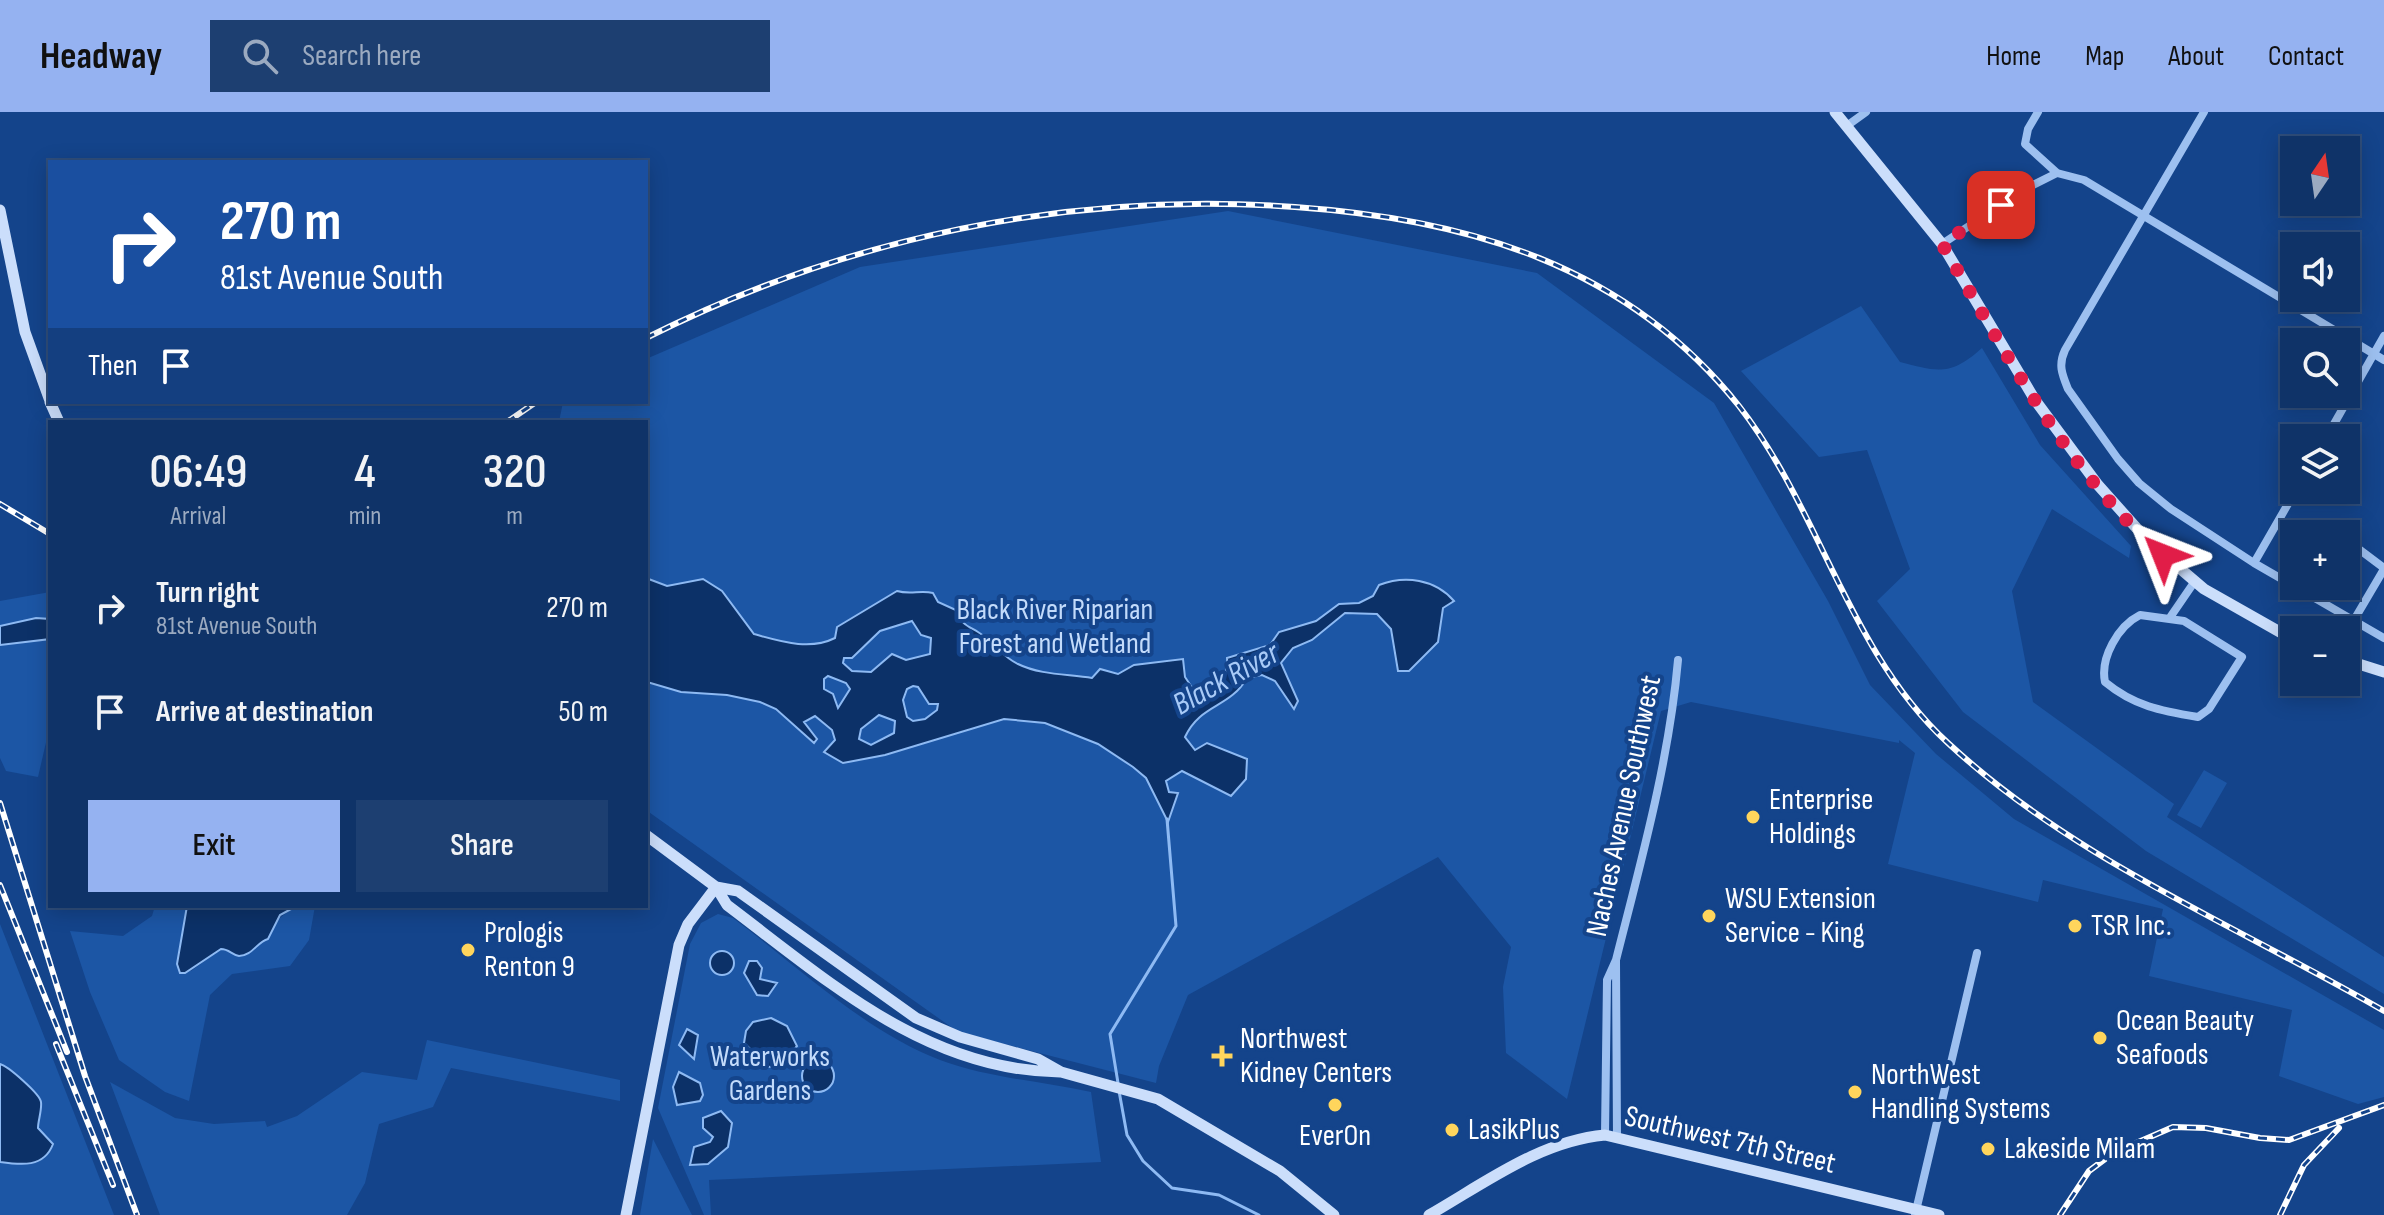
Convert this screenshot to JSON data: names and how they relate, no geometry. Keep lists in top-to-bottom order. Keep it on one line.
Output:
{"streets":{"street":["Naches Avenue Southwest","Southwest 7th Street"]},"crossings":[["Naches Avenue Southwest","Southwest 7th Street"]],"water":["Black River"],"parks":["Black River Riparian Forest and Wetland","Waterworks Gardens"],"places":{"other":["Enterprise Holdings","WSU Extension Service - King","TSR Inc.","Prologis Renton 9","Ocean Beauty Seafoods","NorthWest Handling Systems","EverOn","LasikPlus","Lakeside Milam"],"health":["Northwest Kidney Centers"]},"north":"top","page":{"header":"Headway","search":"Search here","nav":["Home","Map","About","Contact"],"map_buttons":["+","−"],"turn":["270 m","81st Avenue South"],"then":"Then","eta":["06:49","Arrival","4","min","320","m"],"list":[{"name":"Turn right","note":"81st Avenue South","value":"270 m"},{"name":"Arrive at destination","value":"50 m"}],"buttons":["Exit","Share"]}}
